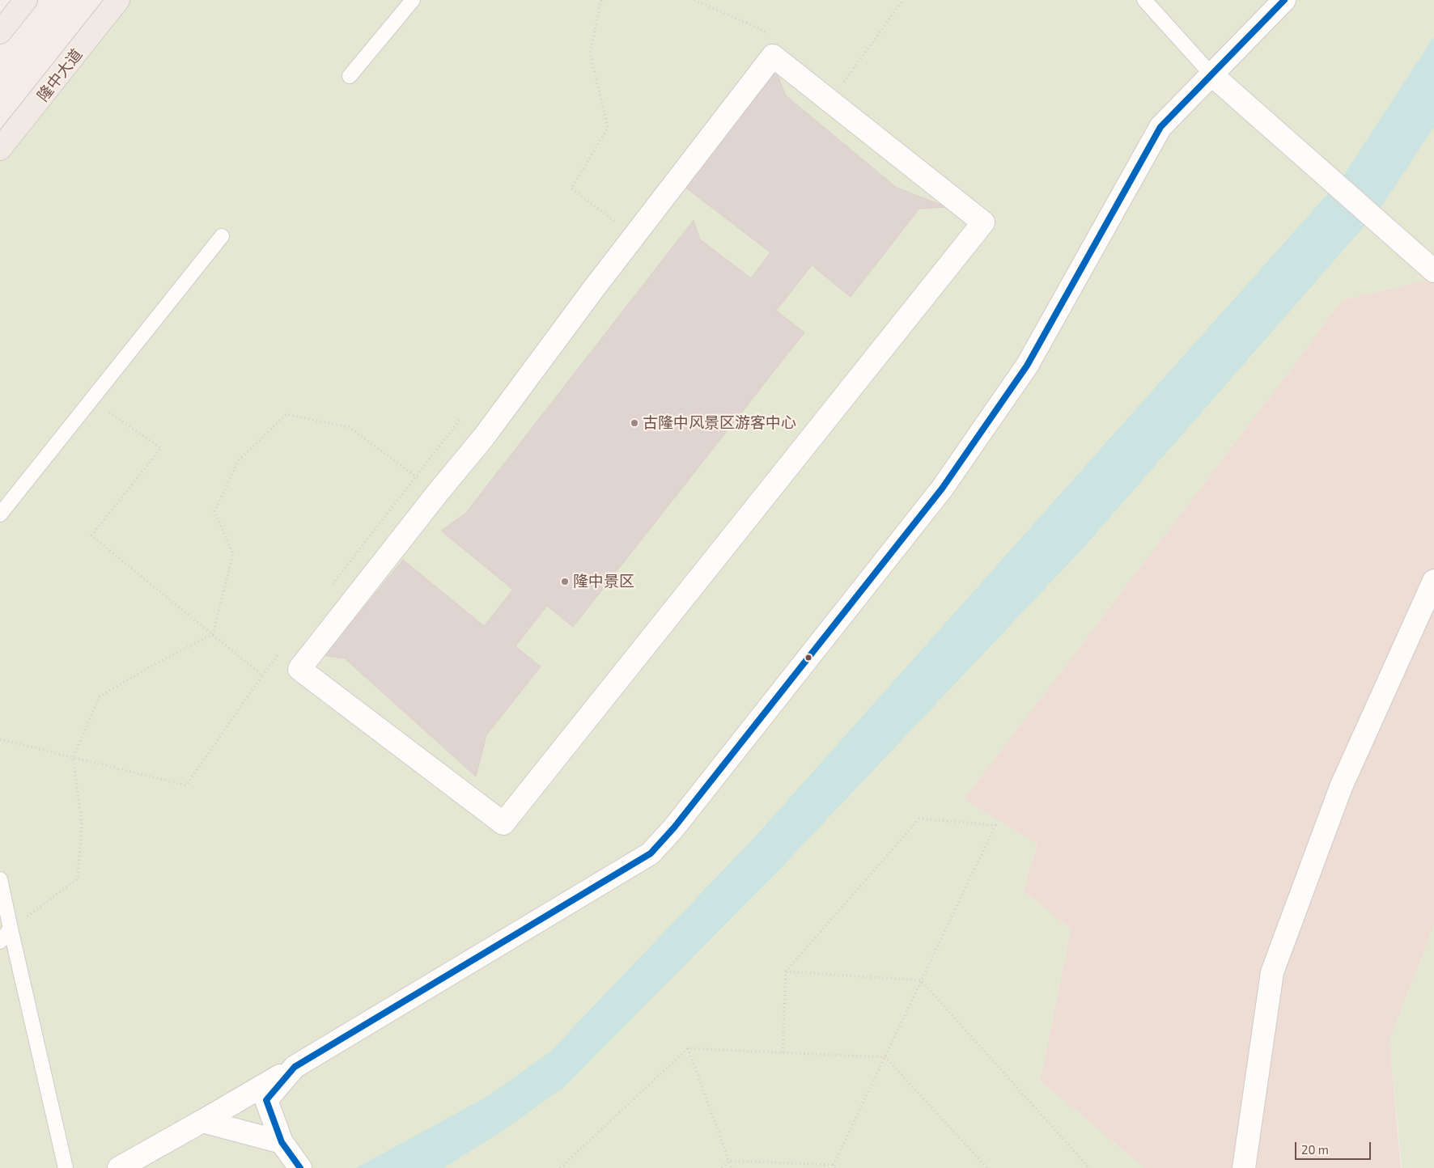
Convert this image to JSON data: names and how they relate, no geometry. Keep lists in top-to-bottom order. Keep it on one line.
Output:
{"streets":{"main road":["隆中大道"]},"places":["古隆中风景区游客中心","隆中景区"],"scale_bar":"20 m"}
